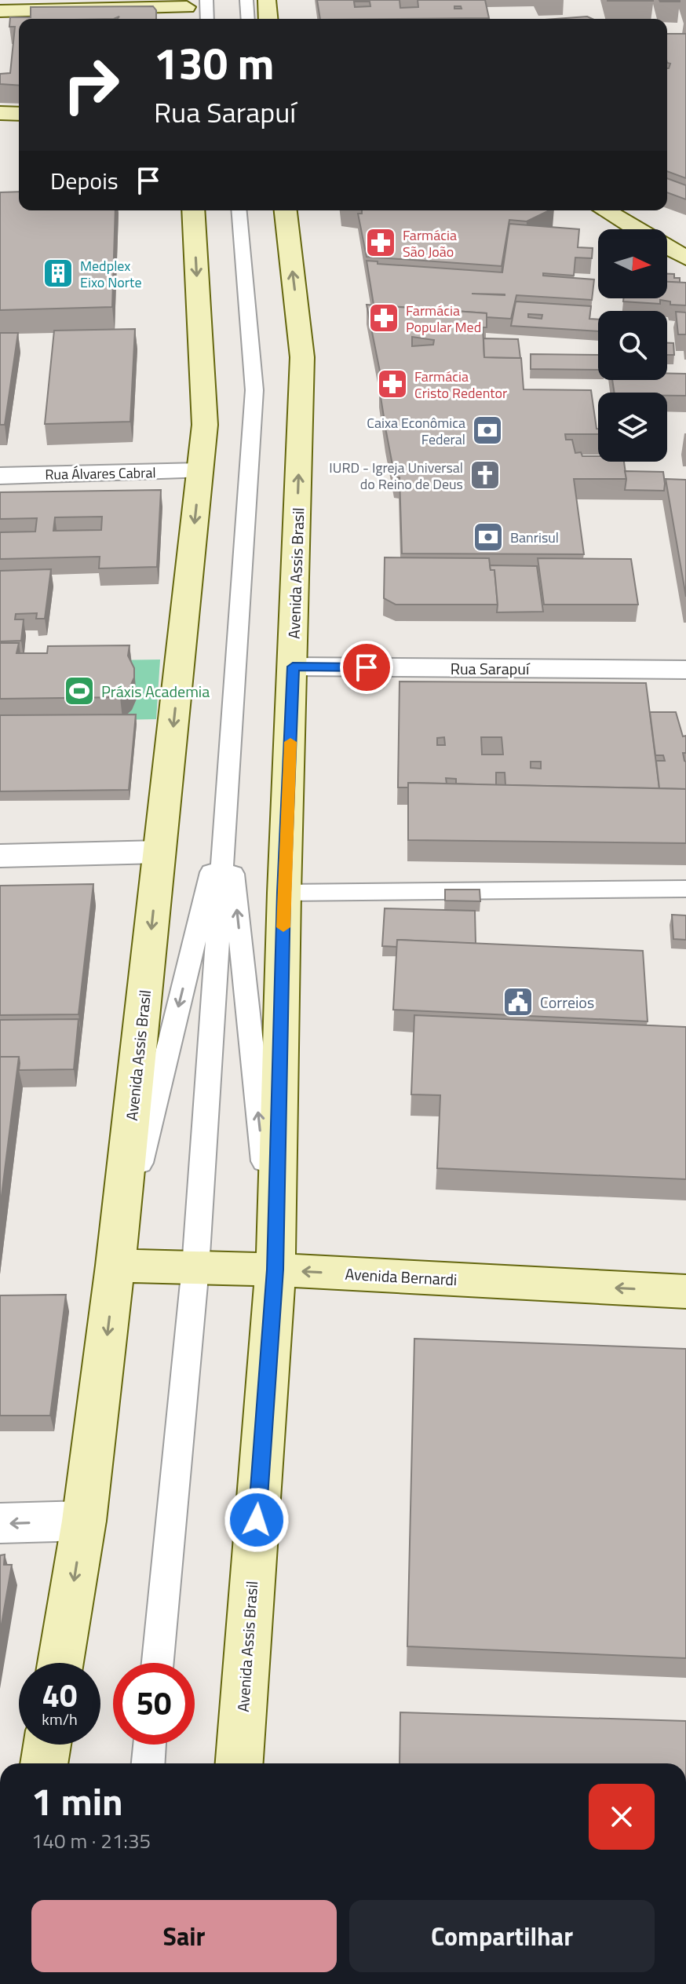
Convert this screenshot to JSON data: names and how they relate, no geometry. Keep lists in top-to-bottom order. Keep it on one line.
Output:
{"streets":{"main road":["Avenida Assis Brasil","Avenida Bernardi"],"street":["Rua Álvares Cabral","Rua Sarapuí"]},"crossings":[["Rua Álvares Cabral","Avenida Assis Brasil"],["Avenida Assis Brasil","Rua Sarapuí"],["Avenida Assis Brasil","Avenida Bernardi"]],"one_way":["Avenida Bernardi"],"places":{"pharmacy":["Farmácia São João","Farmácia Popular Med","Farmácia Cristo Redentor"],"building":["Medplex Eixo Norte"],"bank":["Caixa Econômica Federal","Banrisul"],"church":["IURD - Igreja Universal do Reino de Deus"],"sports":["Práxis Academia"],"public building":["Correios"]},"north":"right","page":{"turn":["130 m","Rua Sarapuí"],"then":"Depois","speed":"40 km/h","limit":"50","heading":["1 min","140 m · 21:35"],"buttons":["Sair","Compartilhar"]}}
